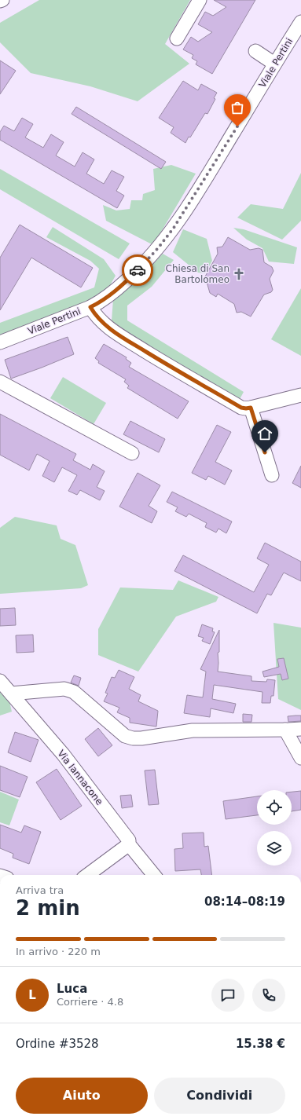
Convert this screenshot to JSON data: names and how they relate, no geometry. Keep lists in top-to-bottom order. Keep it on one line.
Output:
{"streets":{"street":["Viale Pertini","Via Iannacone"]},"places":{"church":["Chiesa di San Bartolomeo"]},"page":{"heading":["2 min","Arriva tra","08:14–08:19"],"panel":["Luca","Corriere · 4.8","Ordine #3528","15.38 €"],"bar":"In arrivo · 220 m","round":"L","buttons":["Aiuto","Condividi"]}}
